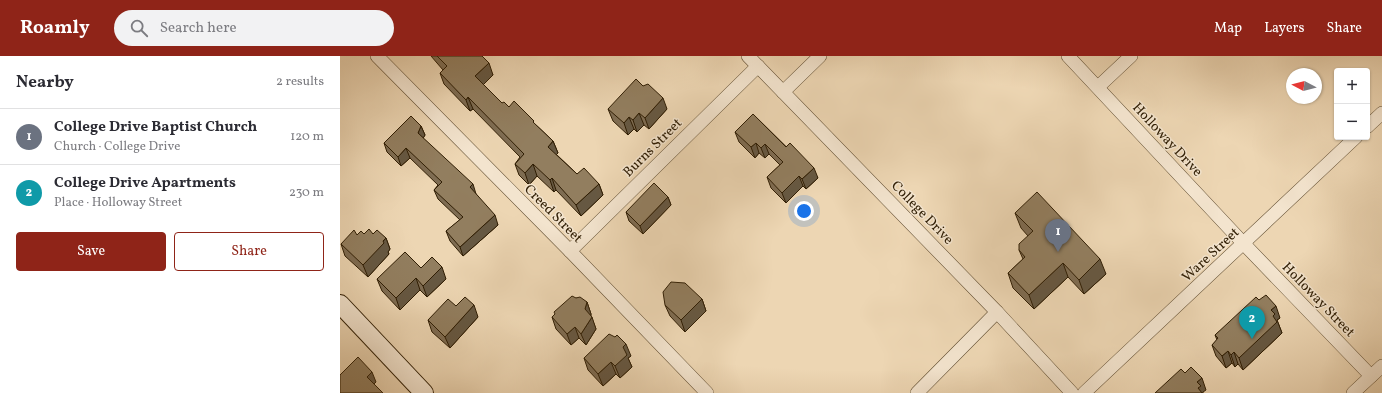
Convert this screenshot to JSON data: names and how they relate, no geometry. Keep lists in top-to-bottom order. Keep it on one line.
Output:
{"streets":{"street":["Holloway Drive","Burns Street","College Drive","Creed Street","Ware Street","Holloway Street"]},"crossings":[["Holloway Drive","Ware Street"],["Holloway Drive","Holloway Street"],["Burns Street","College Drive"],["Burns Street","Creed Street"],["Ware Street","Holloway Street"]],"north":"left","page":{"header":"Roamly","search":"Search here","nav":["Map","Layers","Share"],"heading":["Nearby","2 results"],"map_buttons":["+","−"],"list":[{"mark":"1","name":"College Drive Baptist Church","note":"Church · College Drive","value":"120 m"},{"mark":"2","name":"College Drive Apartments","note":"Place · Holloway Street","value":"230 m"}],"pins":["1","2"],"buttons":["Save","Share"]}}
